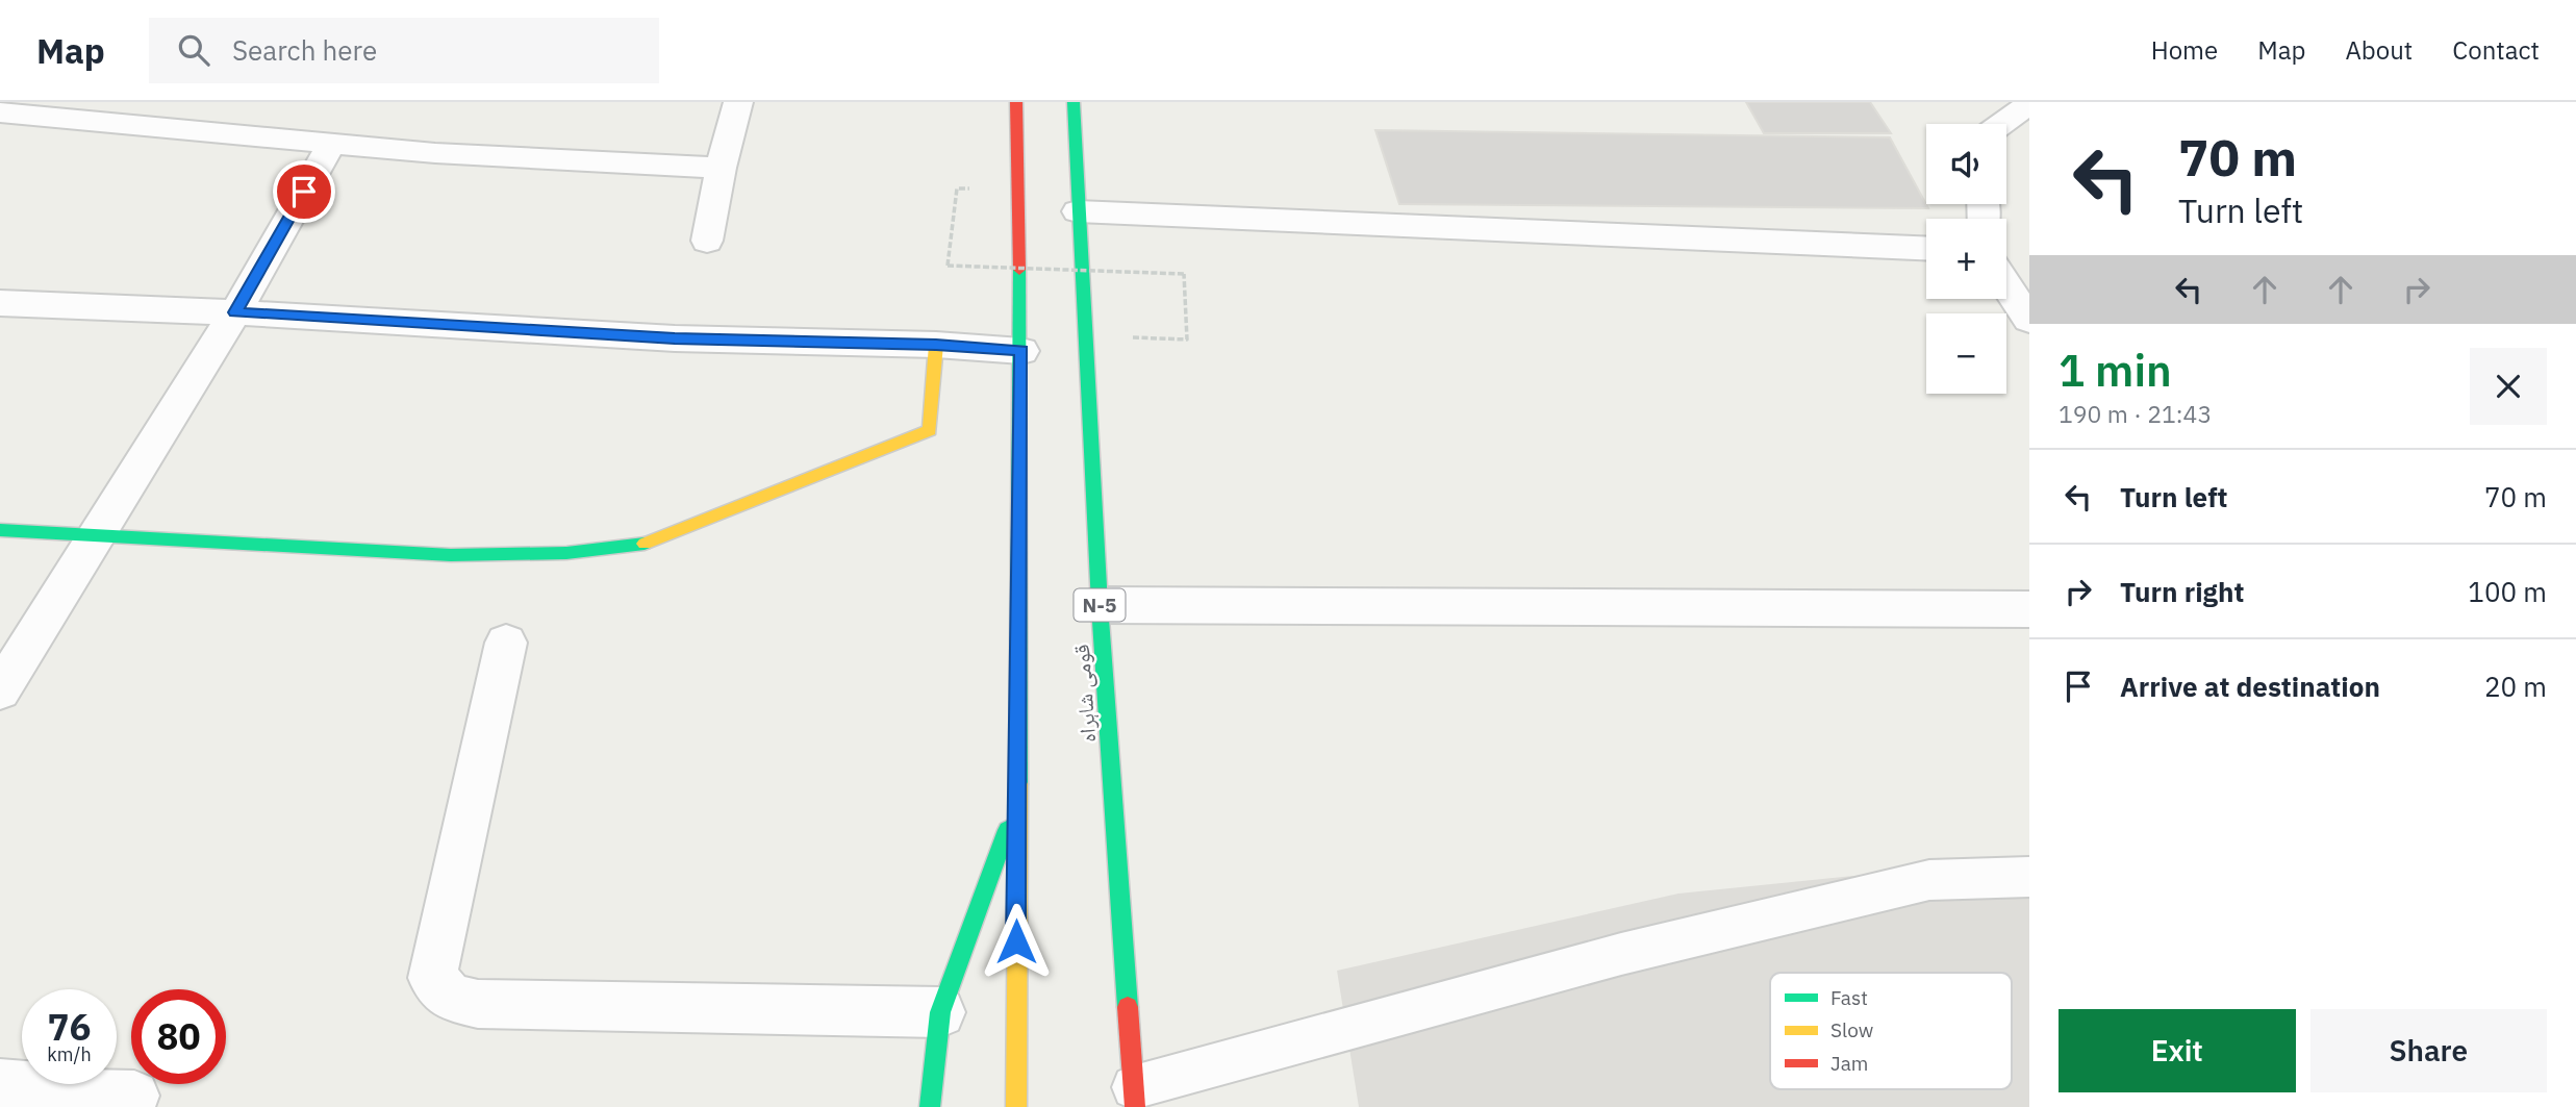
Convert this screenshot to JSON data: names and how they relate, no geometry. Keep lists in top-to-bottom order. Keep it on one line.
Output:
{"streets":{"main road":["N-5","قومی شاہراہ"]},"legend":["Fast","Slow","Jam"],"page":{"header":"Map","search":"Search here","nav":["Home","Map","About","Contact"],"turn":["70 m","Turn left"],"map_buttons":["+","−"],"heading":["1 min","190 m · 21:43"],"list":[{"name":"Turn left","value":"70 m"},{"name":"Turn right","value":"100 m"},{"name":"Arrive at destination","value":"20 m"}],"speed":"76 km/h","limit":"80","buttons":["Exit","Share"]}}
